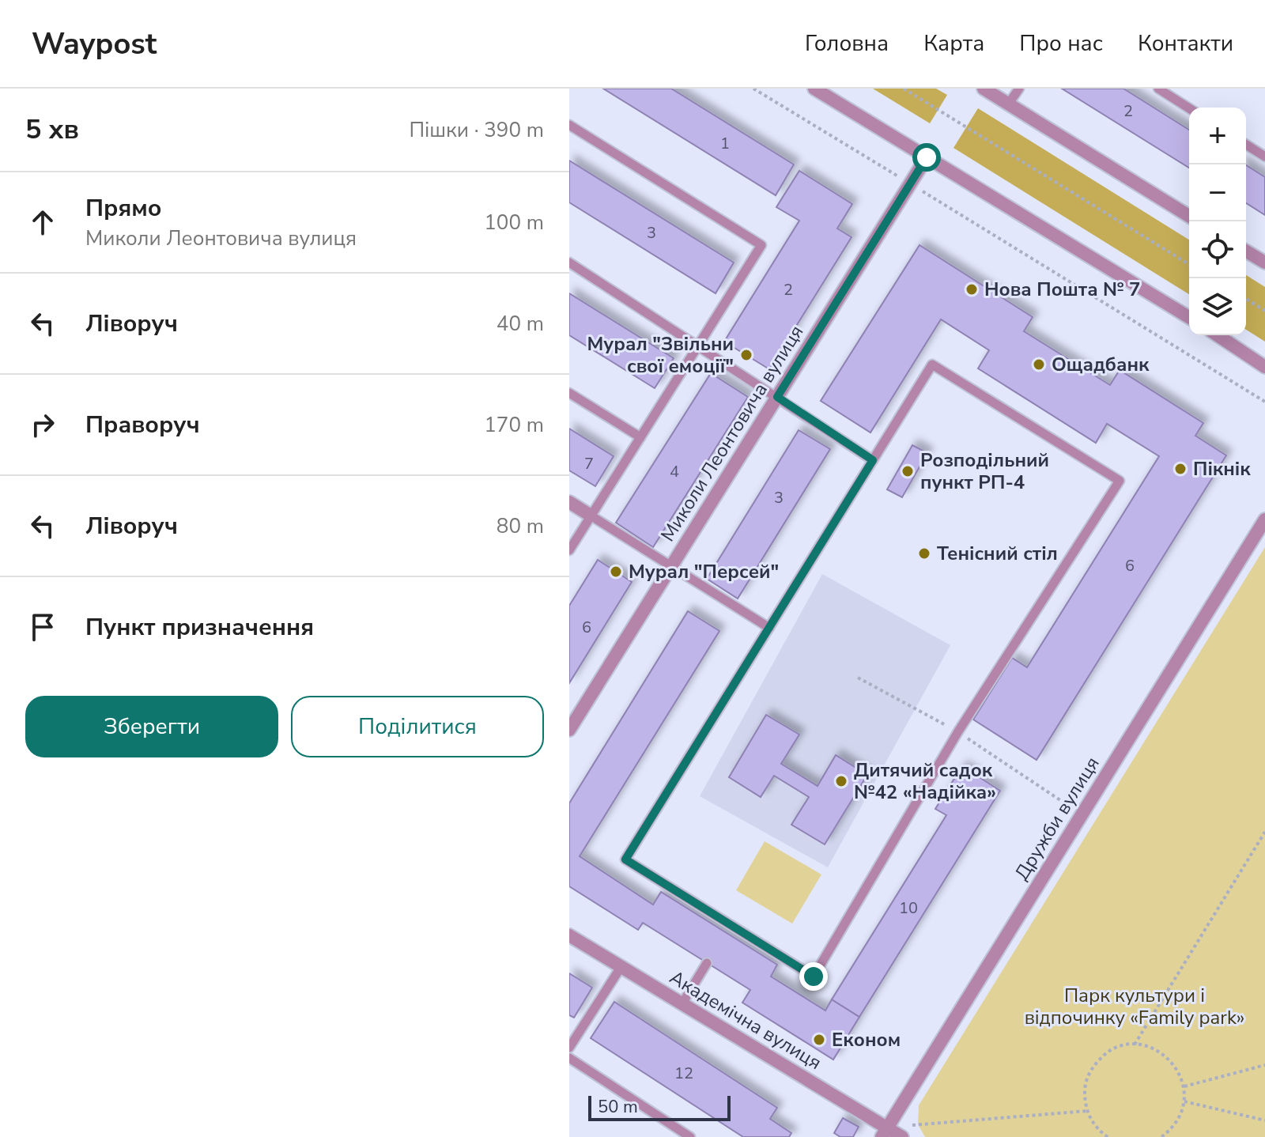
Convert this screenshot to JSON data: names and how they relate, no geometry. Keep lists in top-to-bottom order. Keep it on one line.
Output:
{"streets":{"street":["Миколи Леонтовича вулиця","Дружби вулиця","Академічна вулиця"]},"crossings":[["Дружби вулиця","Академічна вулиця"]],"parks":["Парк культури і відпочинку «Family park»"],"places":["Нова Пошта № 7","Мурал \"Звільни свої емоції\"","Ощадбанк","Пікнік","Розподільний пункт РП-4","Тенісний стіл","Мурал \"Персей\"","Дитячий садок №42 «Надійка»","Економ"],"house_numbers":["2","1","3","2","7","4","3","6","6","10","12"],"scale_bar":"50 m","page":{"header":"Waypost","nav":["Головна","Карта","Про нас","Контакти"],"heading":["5 хв","Пішки · 390 m"],"map_buttons":["+","−"],"list":[["Прямо","Миколи Леонтовича вулиця","100 m"],["Ліворуч","40 m"],["Праворуч","170 m"],["Ліворуч","80 m"],"Пункт призначення"],"buttons":["Зберегти","Поділитися"],"scale":"50 m"}}
